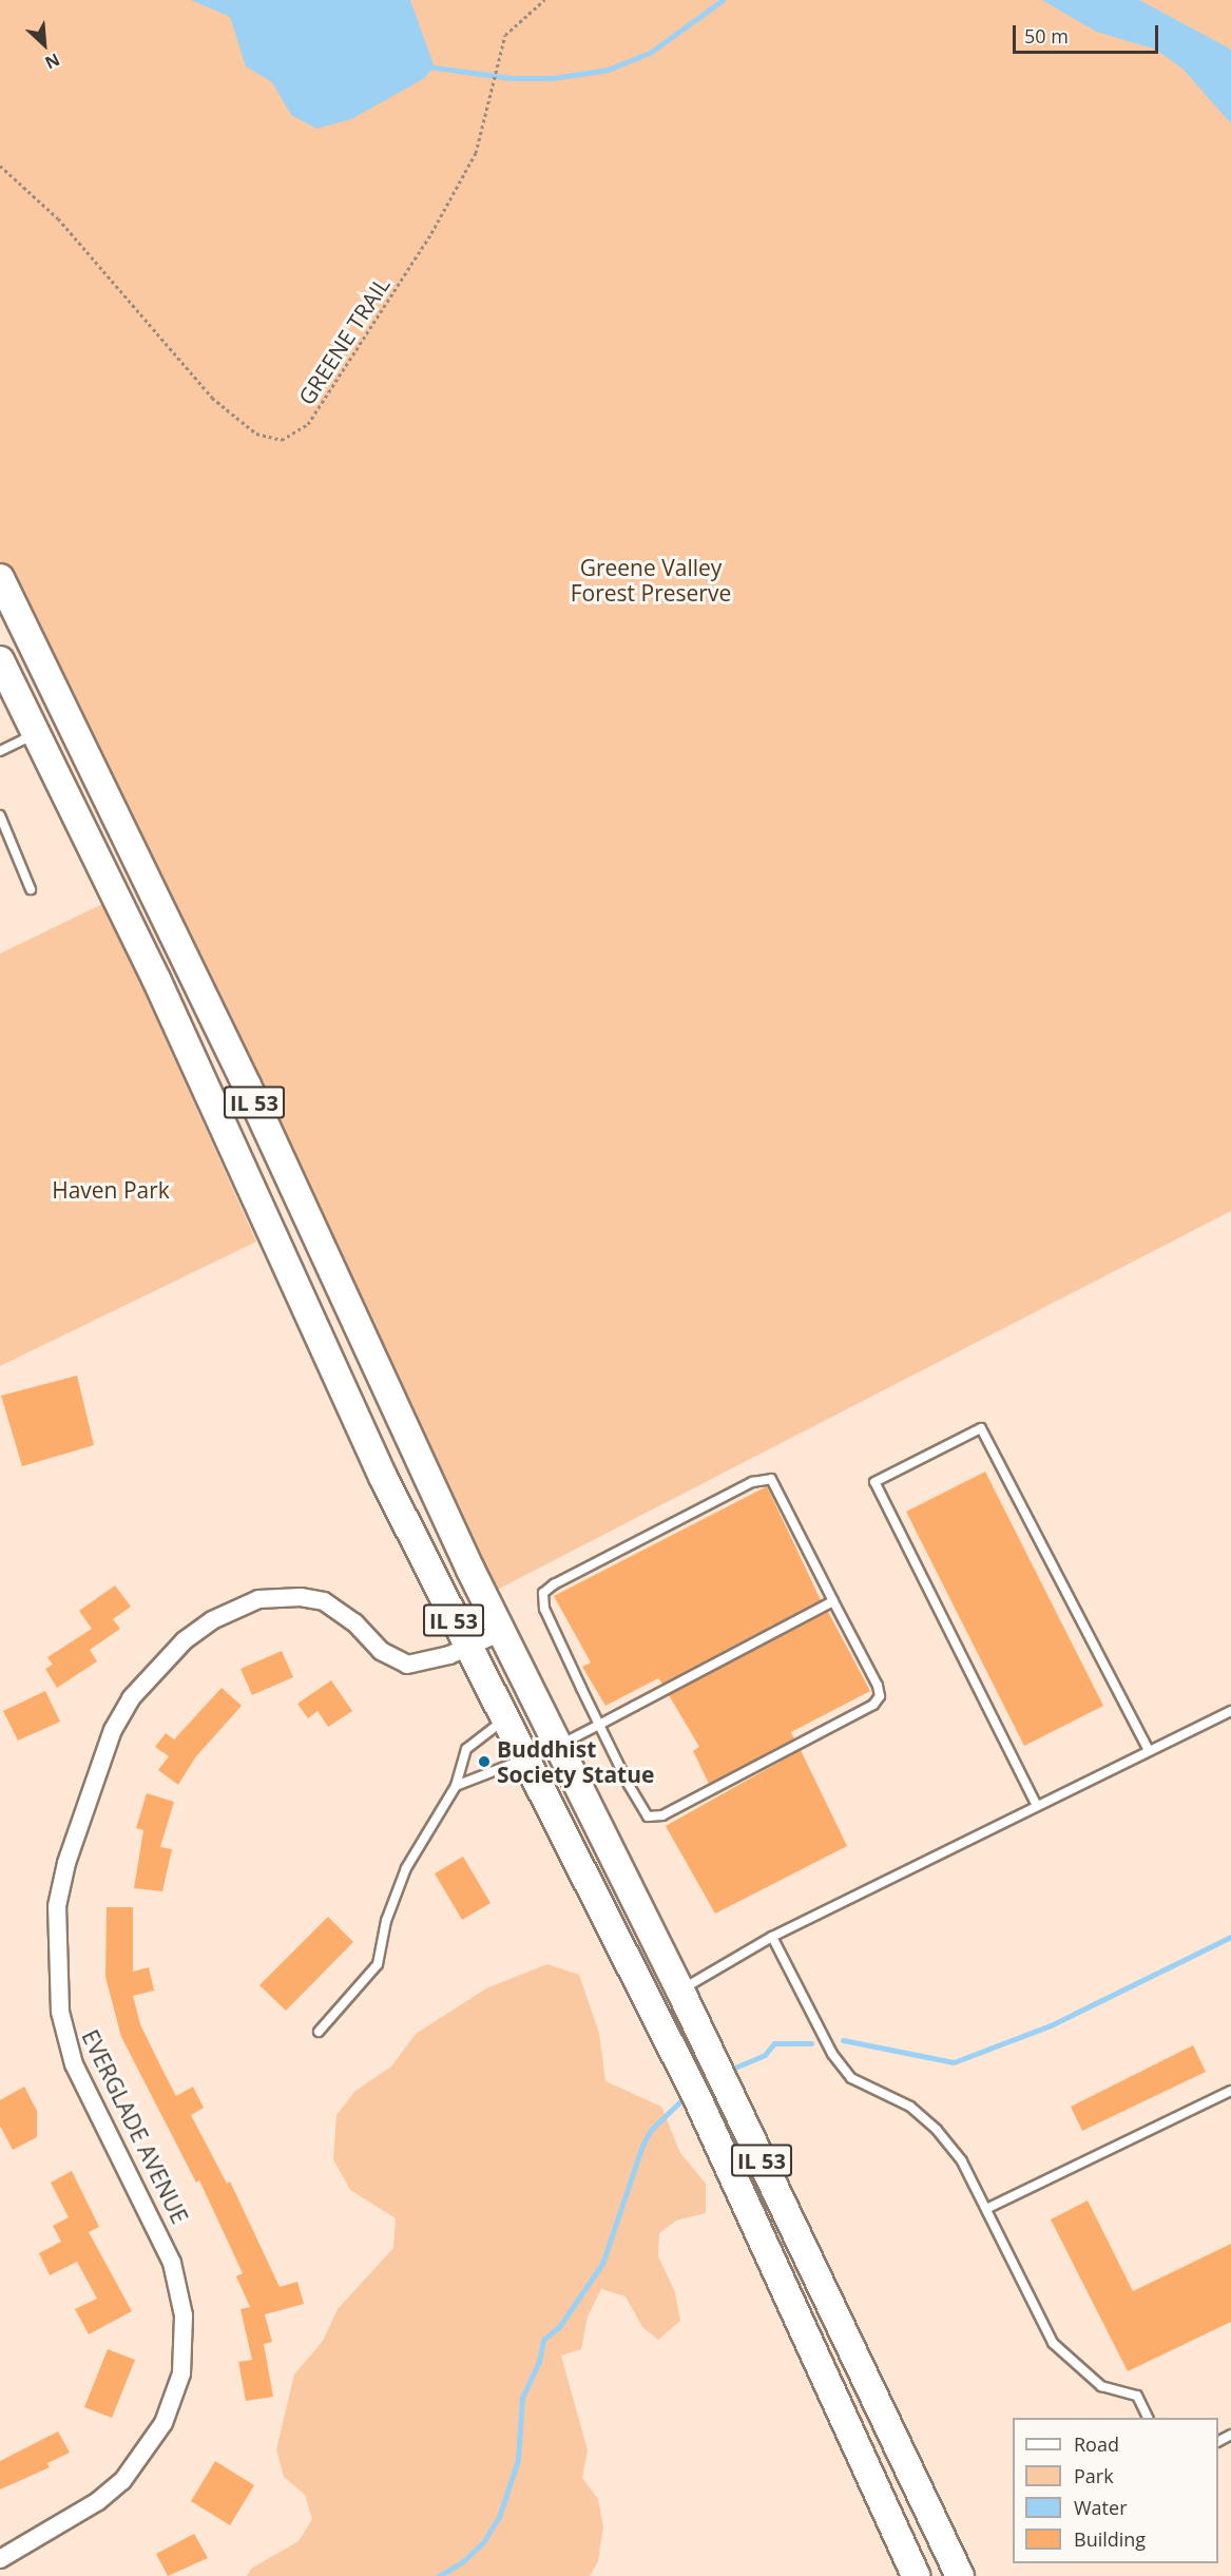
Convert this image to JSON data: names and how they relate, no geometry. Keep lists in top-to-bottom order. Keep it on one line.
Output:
{"streets":{"main road":["IL 53"],"street":["EVERGLADE AVENUE"],"path":["GREENE TRAIL"]},"crossings":[["IL 53","EVERGLADE AVENUE"]],"parks":["Greene Valley Forest Preserve","Haven Park"],"places":["Buddhist Society Statue"],"legend":["Road","Park","Water","Building"],"scale_bar":"50 m","north":"bottom right"}
